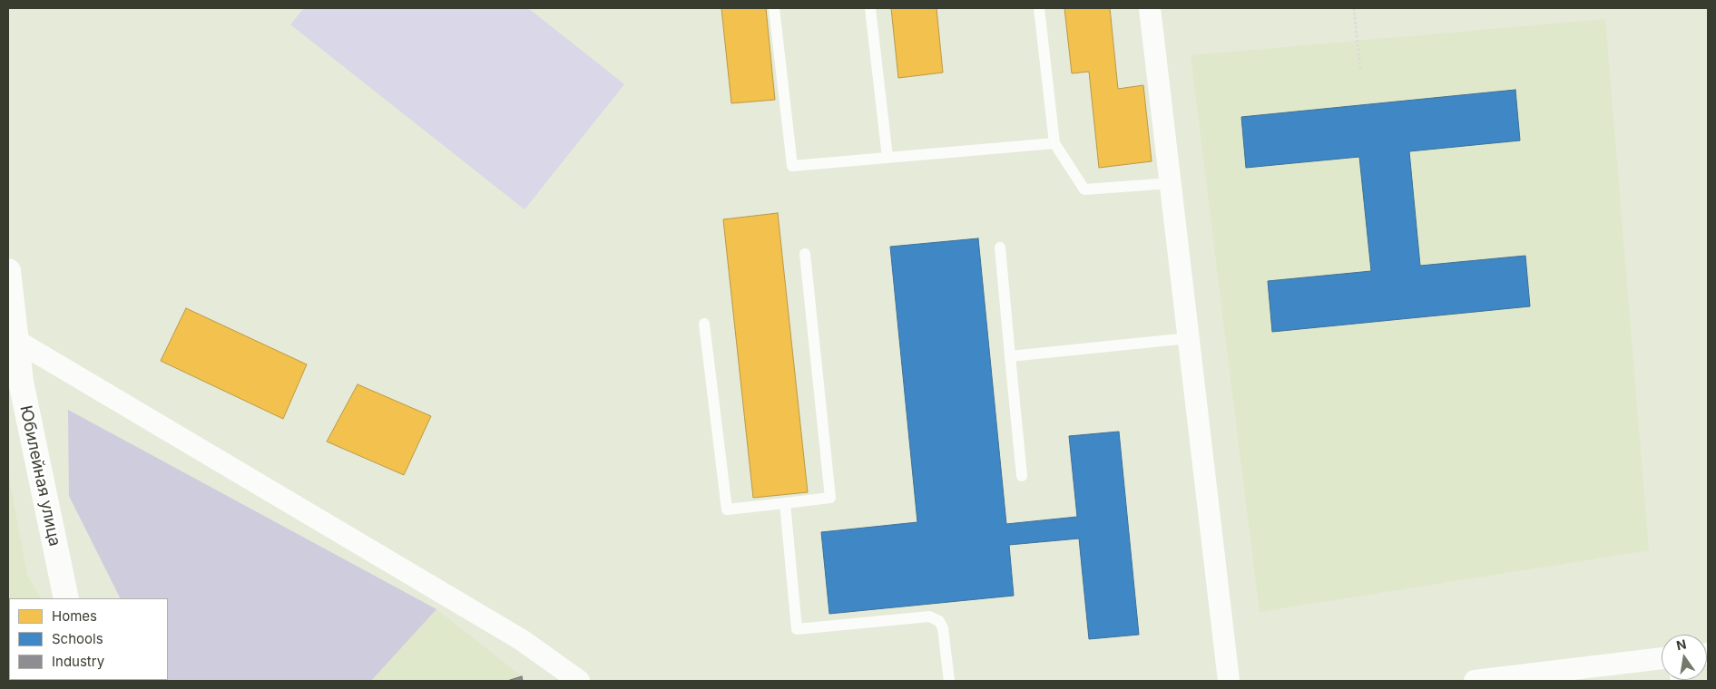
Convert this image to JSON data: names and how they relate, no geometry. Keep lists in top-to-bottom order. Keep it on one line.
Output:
{"streets":{"street":["Юбилейная улица"]},"legend":["Homes","Schools","Industry"],"north":"top"}
